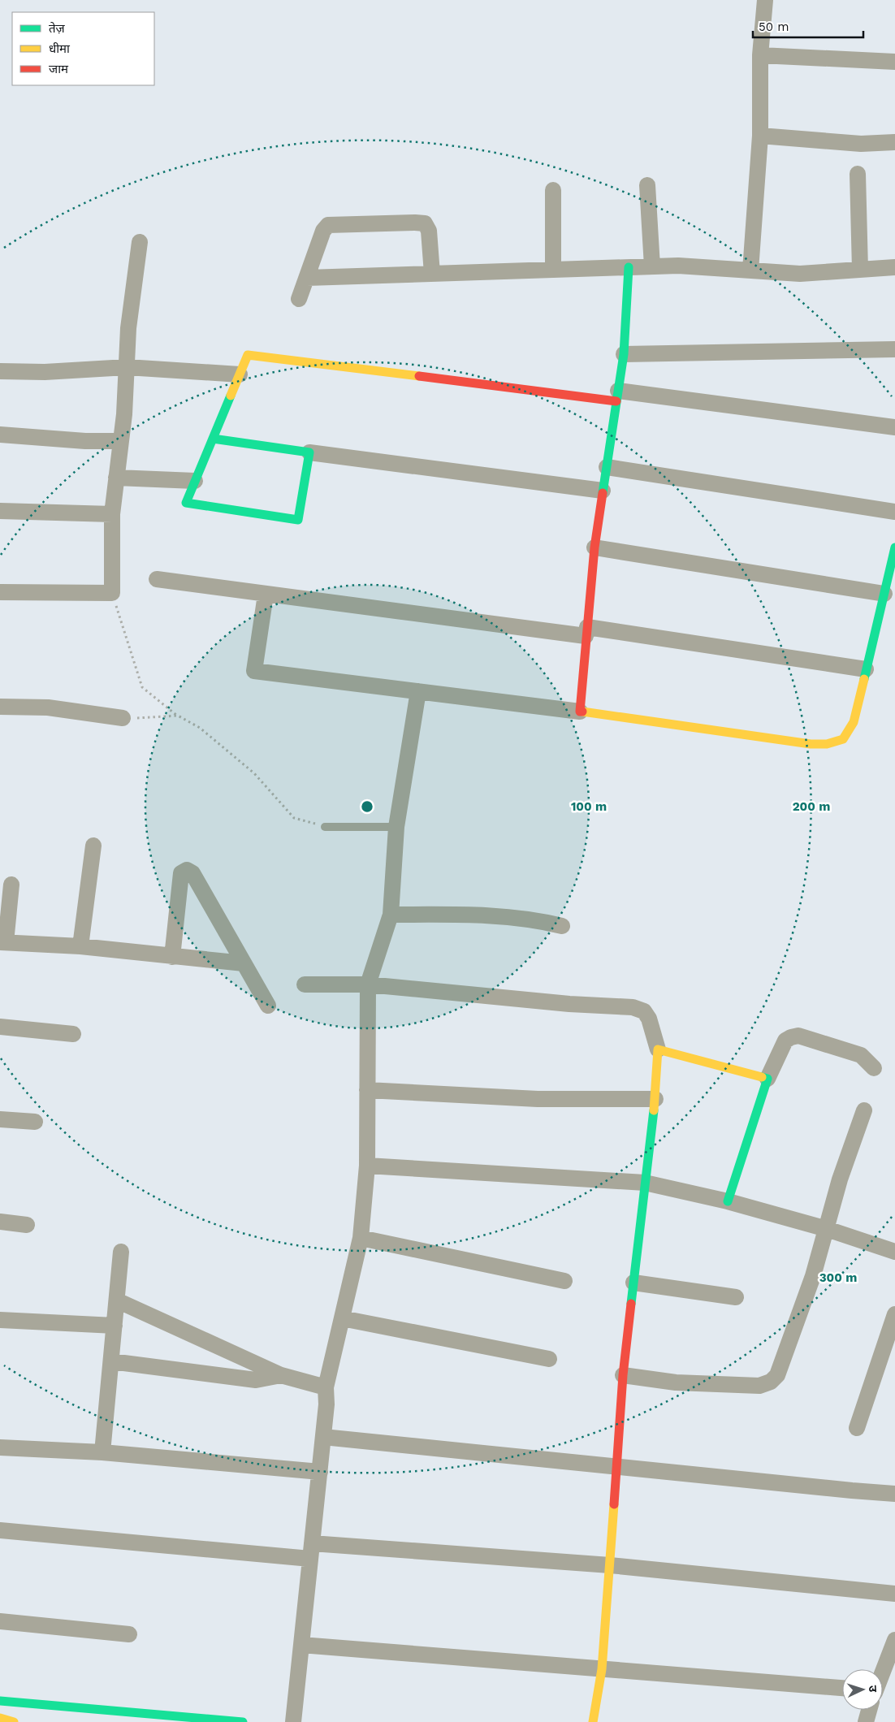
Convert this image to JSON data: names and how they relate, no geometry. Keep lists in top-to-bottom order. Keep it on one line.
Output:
{"legend":["तेज़","धीमा","जाम"],"scale_bar":"50 m","north":"right","rings":["100 m","200 m","300 m"]}
